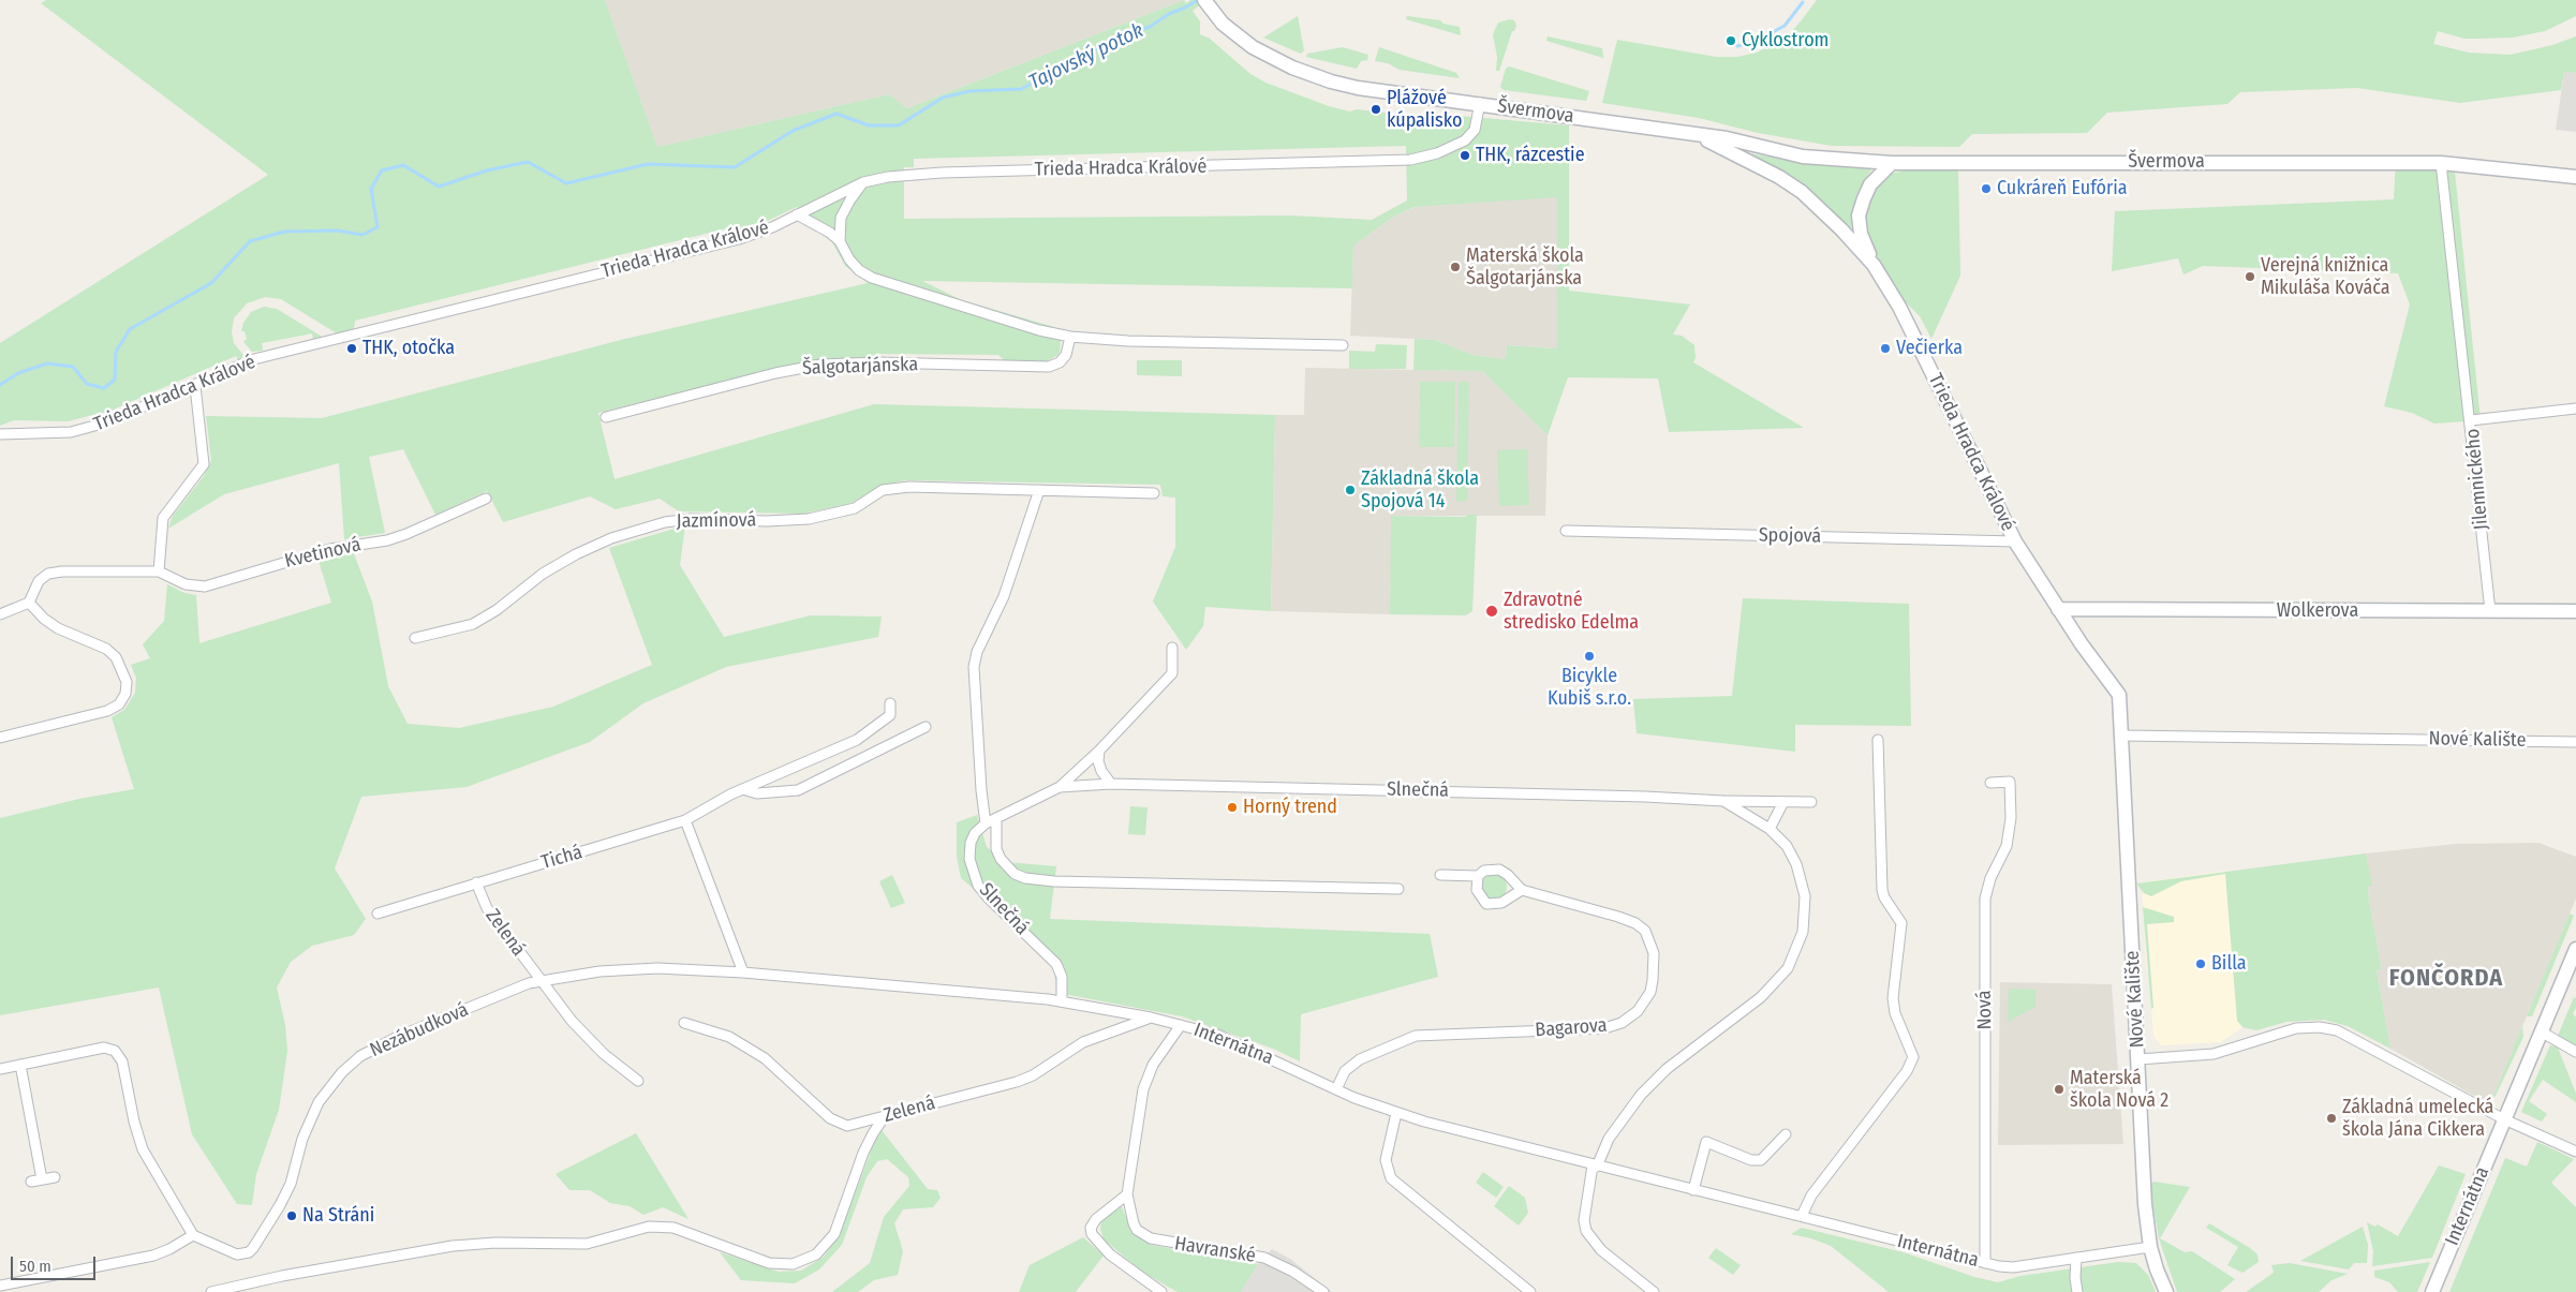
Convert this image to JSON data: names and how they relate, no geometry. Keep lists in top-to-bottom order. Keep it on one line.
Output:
{"streets":{"street":["Švermova","Trieda Hradca Králové","Šalgotarjánska","Jilemnického","Jazmínová","Spojová","Kvetinová","Wolkerova","Nové Kalište","Slnečná","Tichá","Zelená","Nová","Bagarova","Nezábudková","Internátna","Havranské"]},"crossings":[["Švermova","Trieda Hradca Králové"],["Trieda Hradca Králové","Spojová"],["Trieda Hradca Králové","Wolkerova"],["Trieda Hradca Králové","Nové Kalište"],["Jilemnického","Wolkerova"],["Nové Kalište","Internátna"],["Slnečná","Internátna"],["Tichá","Zelená"],["Zelená","Nezábudková"],["Zelená","Internátna"],["Nová","Internátna"],["Bagarova","Internátna"],["Internátna","Havranské"]],"districts":["FONČORDA"],"water":["Tajovský potok"],"places":["Cyklostrom","Plážové kúpalisko","THK, rázcestie","Cukráreň Eufória","Materská škola Šalgotarjánska","Verejná knižnica Mikuláša Kováča","THK, otočka","Večierka","Základná škola Spojová 14","Zdravotné stredisko Edelma","Bicykle Kubiš s.r.o.","Horný trend","Billa","Materská škola Nová 2","Základná umelecká škola Jána Cikkera","Na Stráni"],"scale_bar":"50 m"}
